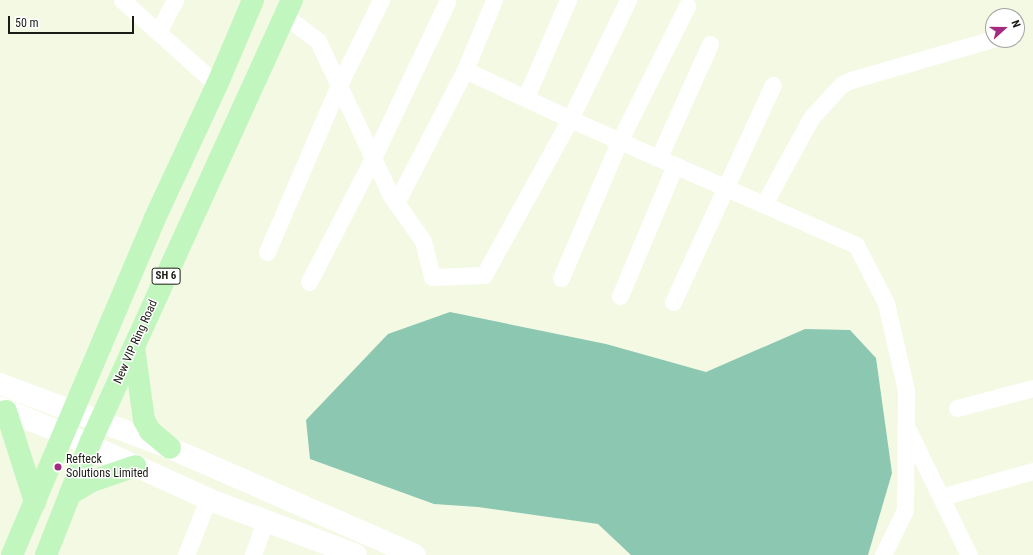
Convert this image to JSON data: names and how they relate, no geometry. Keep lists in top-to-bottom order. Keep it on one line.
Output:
{"streets":{"main road":["SH 6","New VIP Ring Road"]},"places":["Refteck Solutions Limited"],"scale_bar":"50 m","north":"right"}
